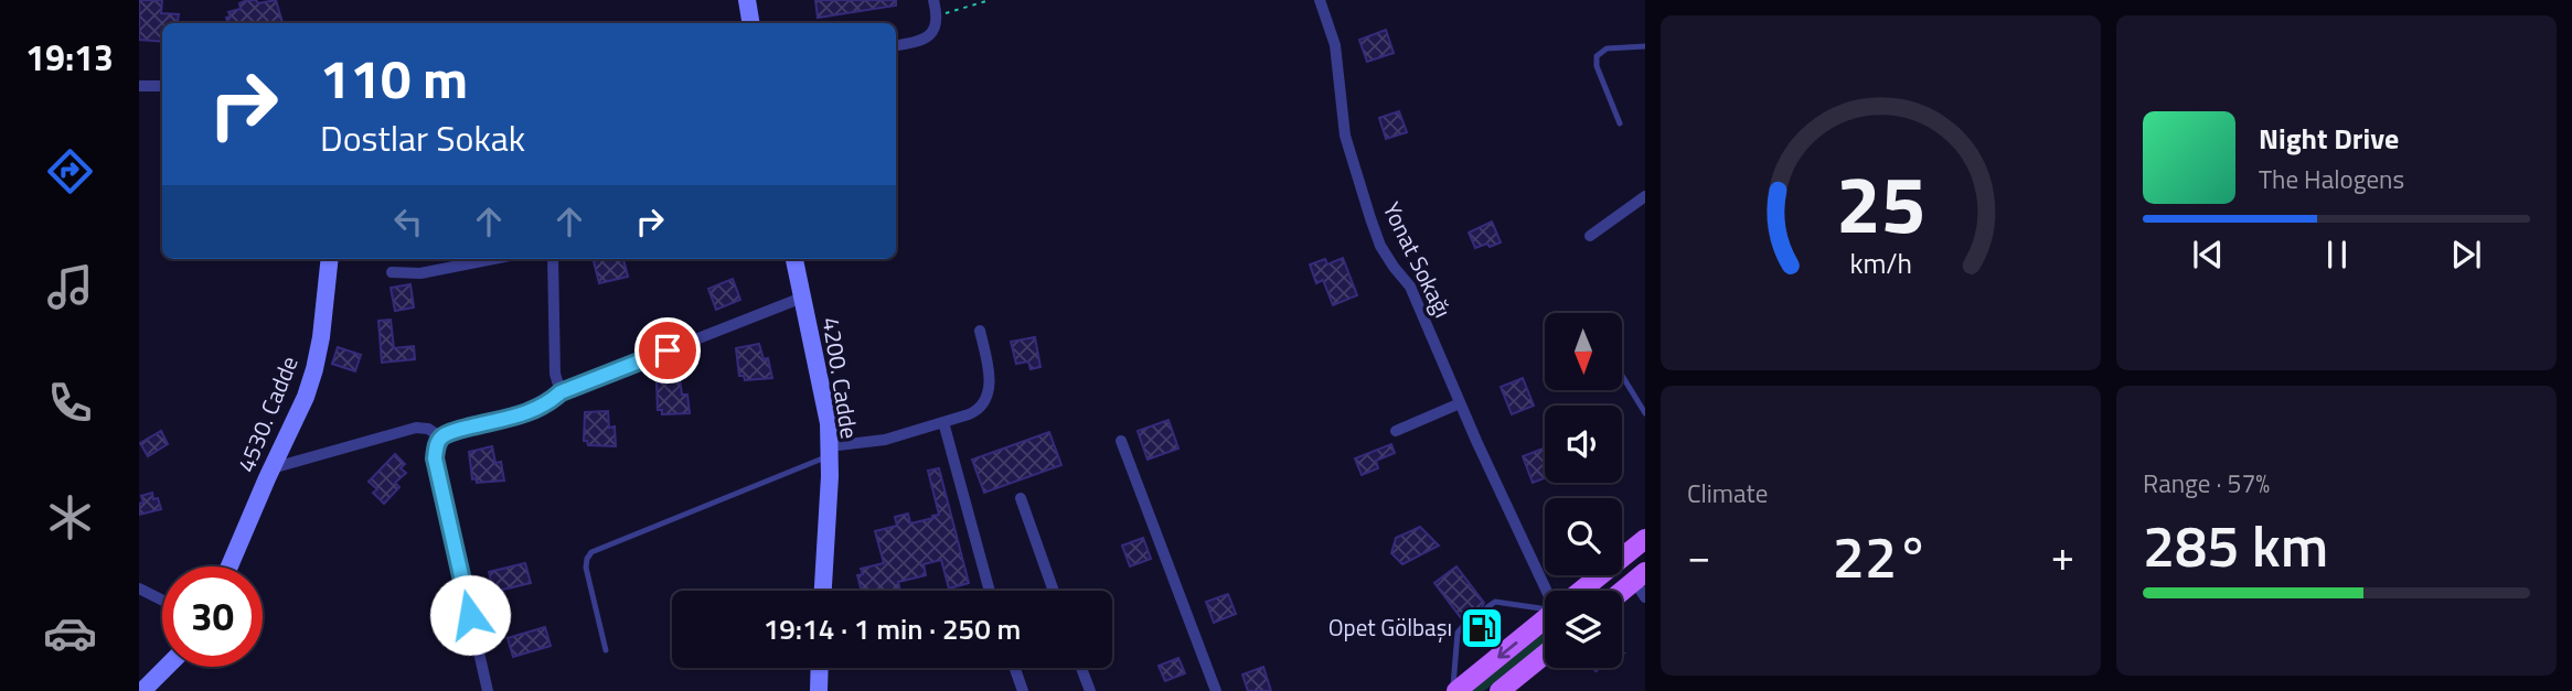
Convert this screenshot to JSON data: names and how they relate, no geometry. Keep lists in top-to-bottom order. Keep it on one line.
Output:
{"streets":{"main road":["4200. Cadde","4530. Cadde"],"street":["Yonat Sokağı"]},"places":{"fuel station":["Opet Gölbaşı"]},"north":"bottom","page":{"tabs":"19:13","turn":["110 m","Dostlar Sokak"],"song":["Night Drive","The Halogens"],"tile":["Climate",["Range · 57%","285 km"]],"heat":["−","22°","+"],"limit":"30","trip":"19:14 · 1 min · 250 m","gauge":["25","km/h"]}}
